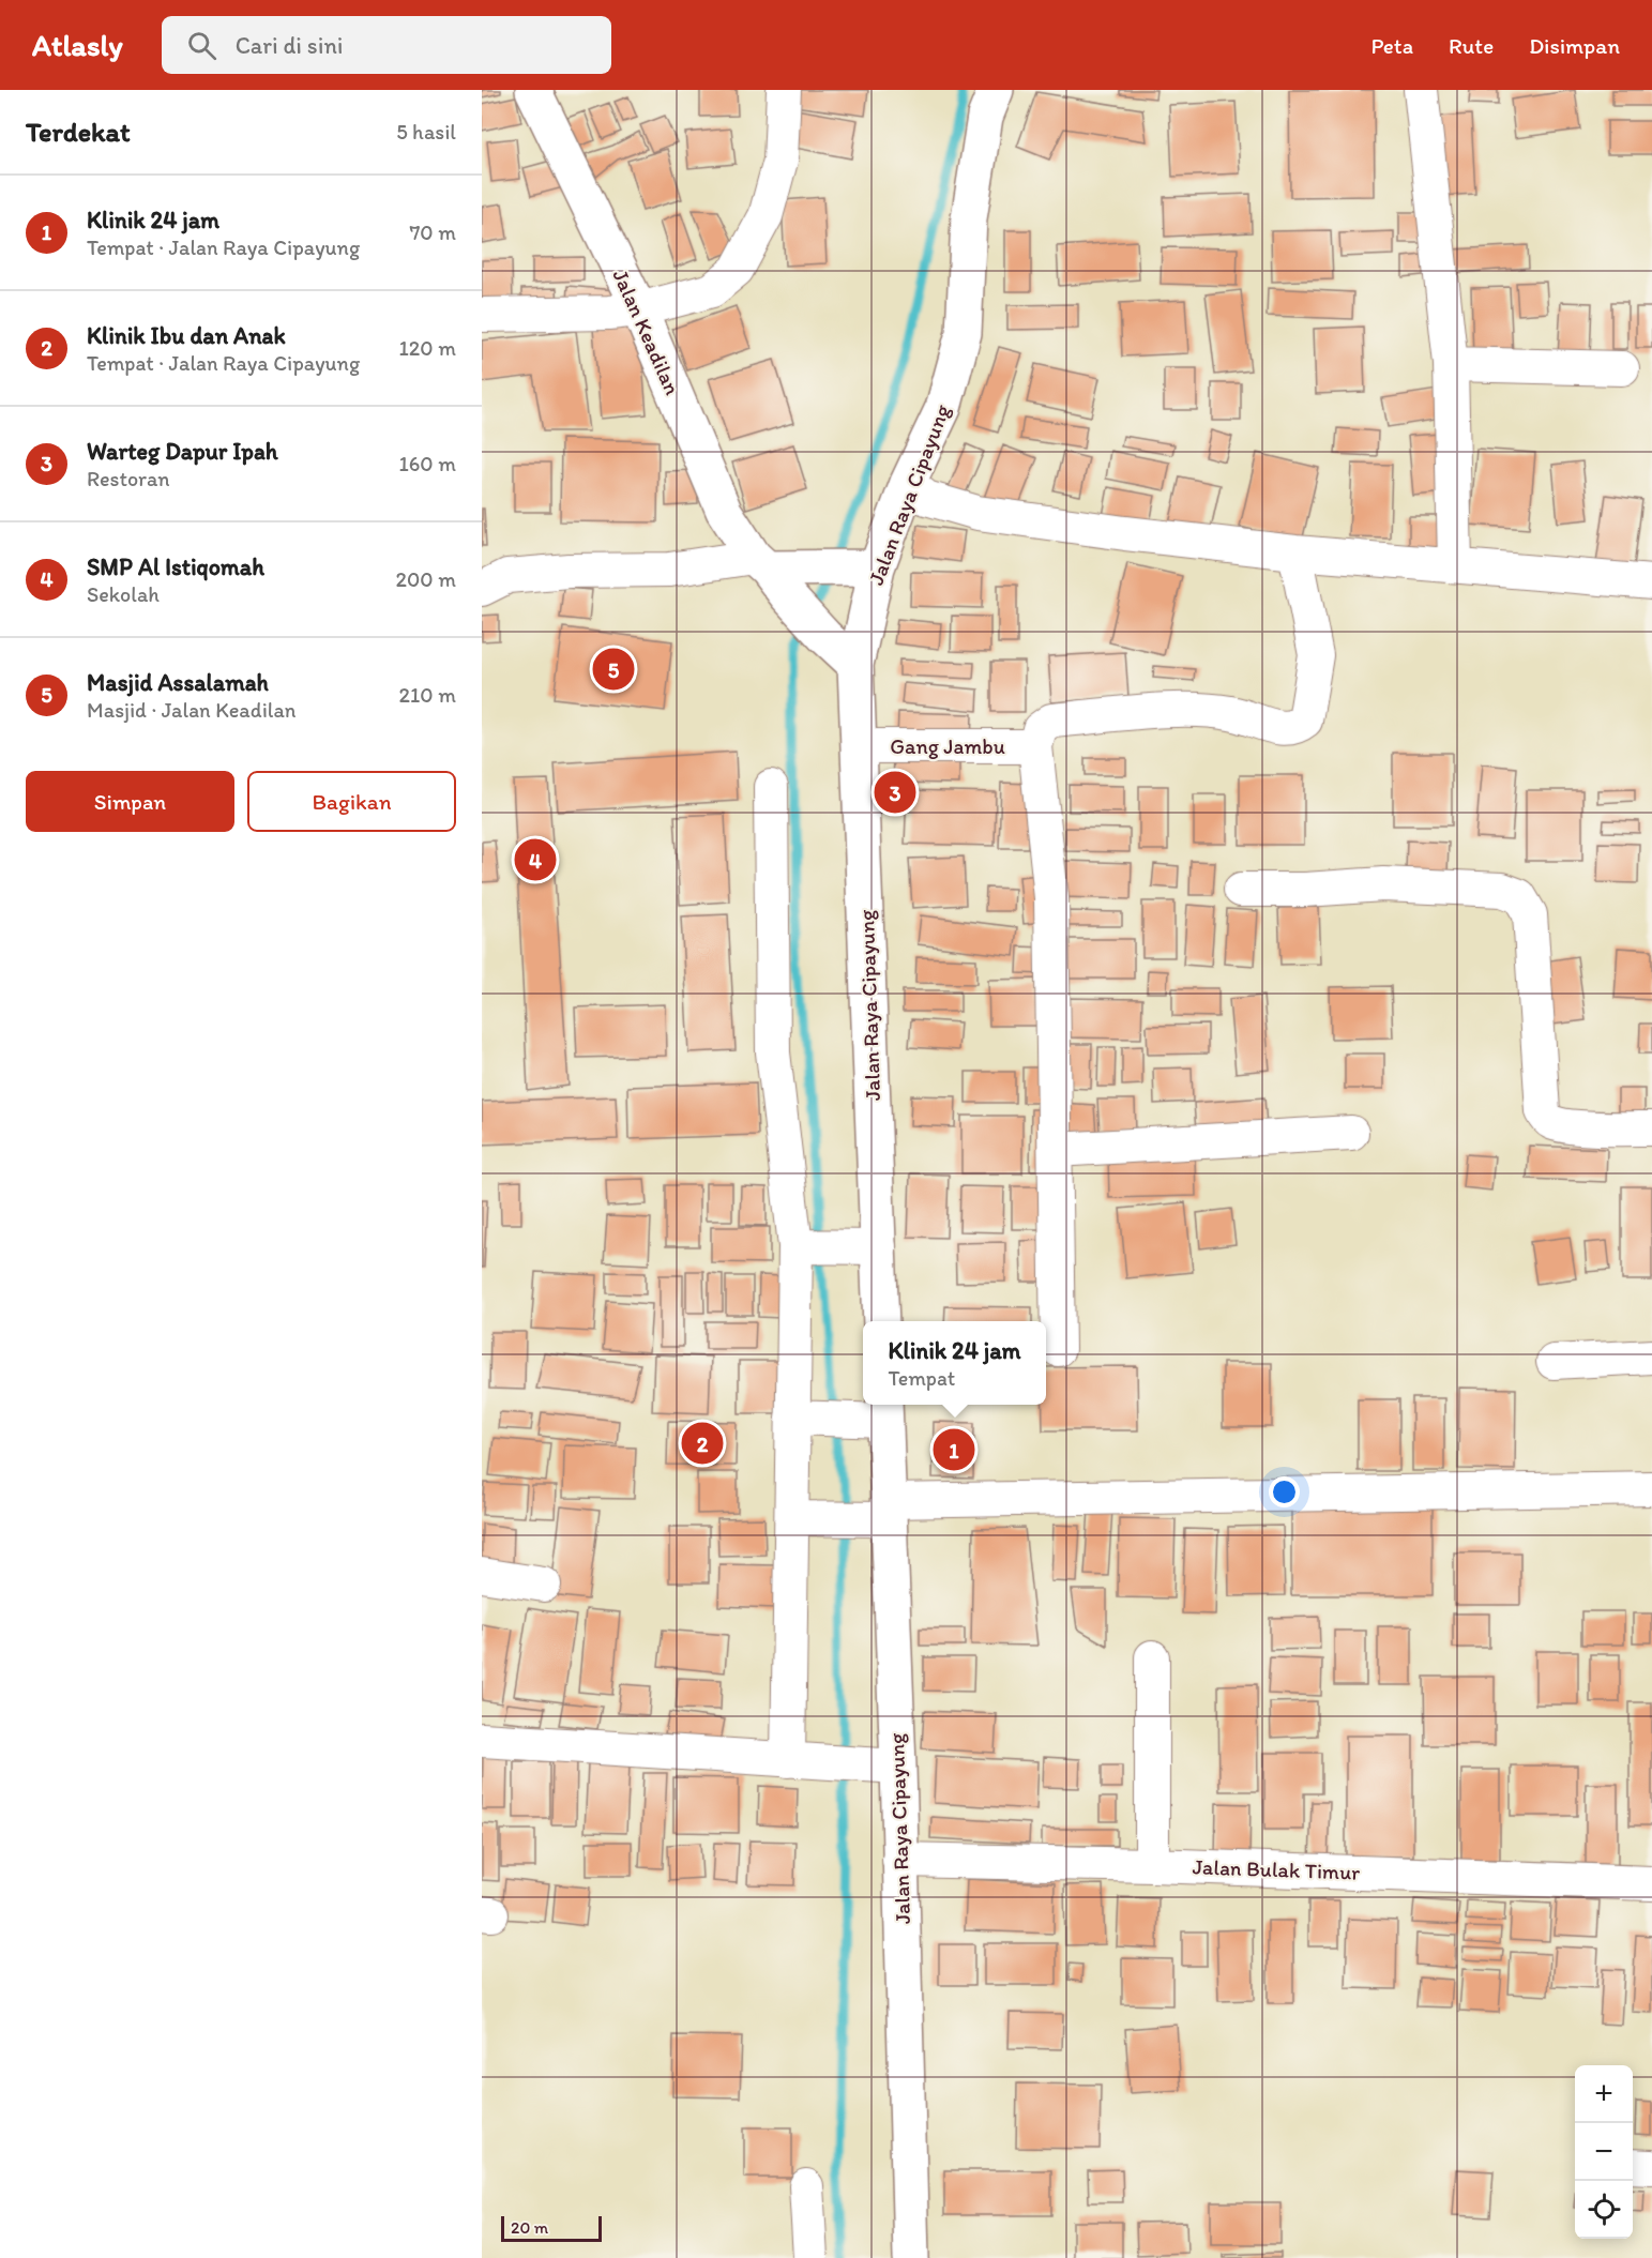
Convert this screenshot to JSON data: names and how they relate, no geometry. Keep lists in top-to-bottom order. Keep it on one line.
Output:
{"streets":{"main road":["Jalan Keadilan","Jalan Raya Cipayung"],"street":["Gang Jambu","Jalan Bulak Timur"]},"crossings":[["Jalan Keadilan","Jalan Raya Cipayung"],["Jalan Raya Cipayung","Gang Jambu"],["Jalan Raya Cipayung","Jalan Bulak Timur"]],"scale_bar":"20 m","page":{"header":"Atlasly","search":"Cari di sini","nav":["Peta","Rute","Disimpan"],"heading":["Terdekat","5 hasil"],"list":[{"mark":"1","name":"Klinik 24 jam","note":"Tempat · Jalan Raya Cipayung","value":"70 m"},{"mark":"2","name":"Klinik Ibu dan Anak","note":"Tempat · Jalan Raya Cipayung","value":"120 m"},{"mark":"3","name":"Warteg Dapur Ipah","note":"Restoran","value":"160 m"},{"mark":"4","name":"SMP Al Istiqomah","note":"Sekolah","value":"200 m"},{"mark":"5","name":"Masjid Assalamah","note":"Masjid · Jalan Keadilan","value":"210 m"}],"pins":["5","3","4","2","1"],"buttons":["Simpan","Bagikan"],"popup":["Klinik 24 jam","Tempat"],"map_buttons":["+","−"],"scale":"20 m"}}
